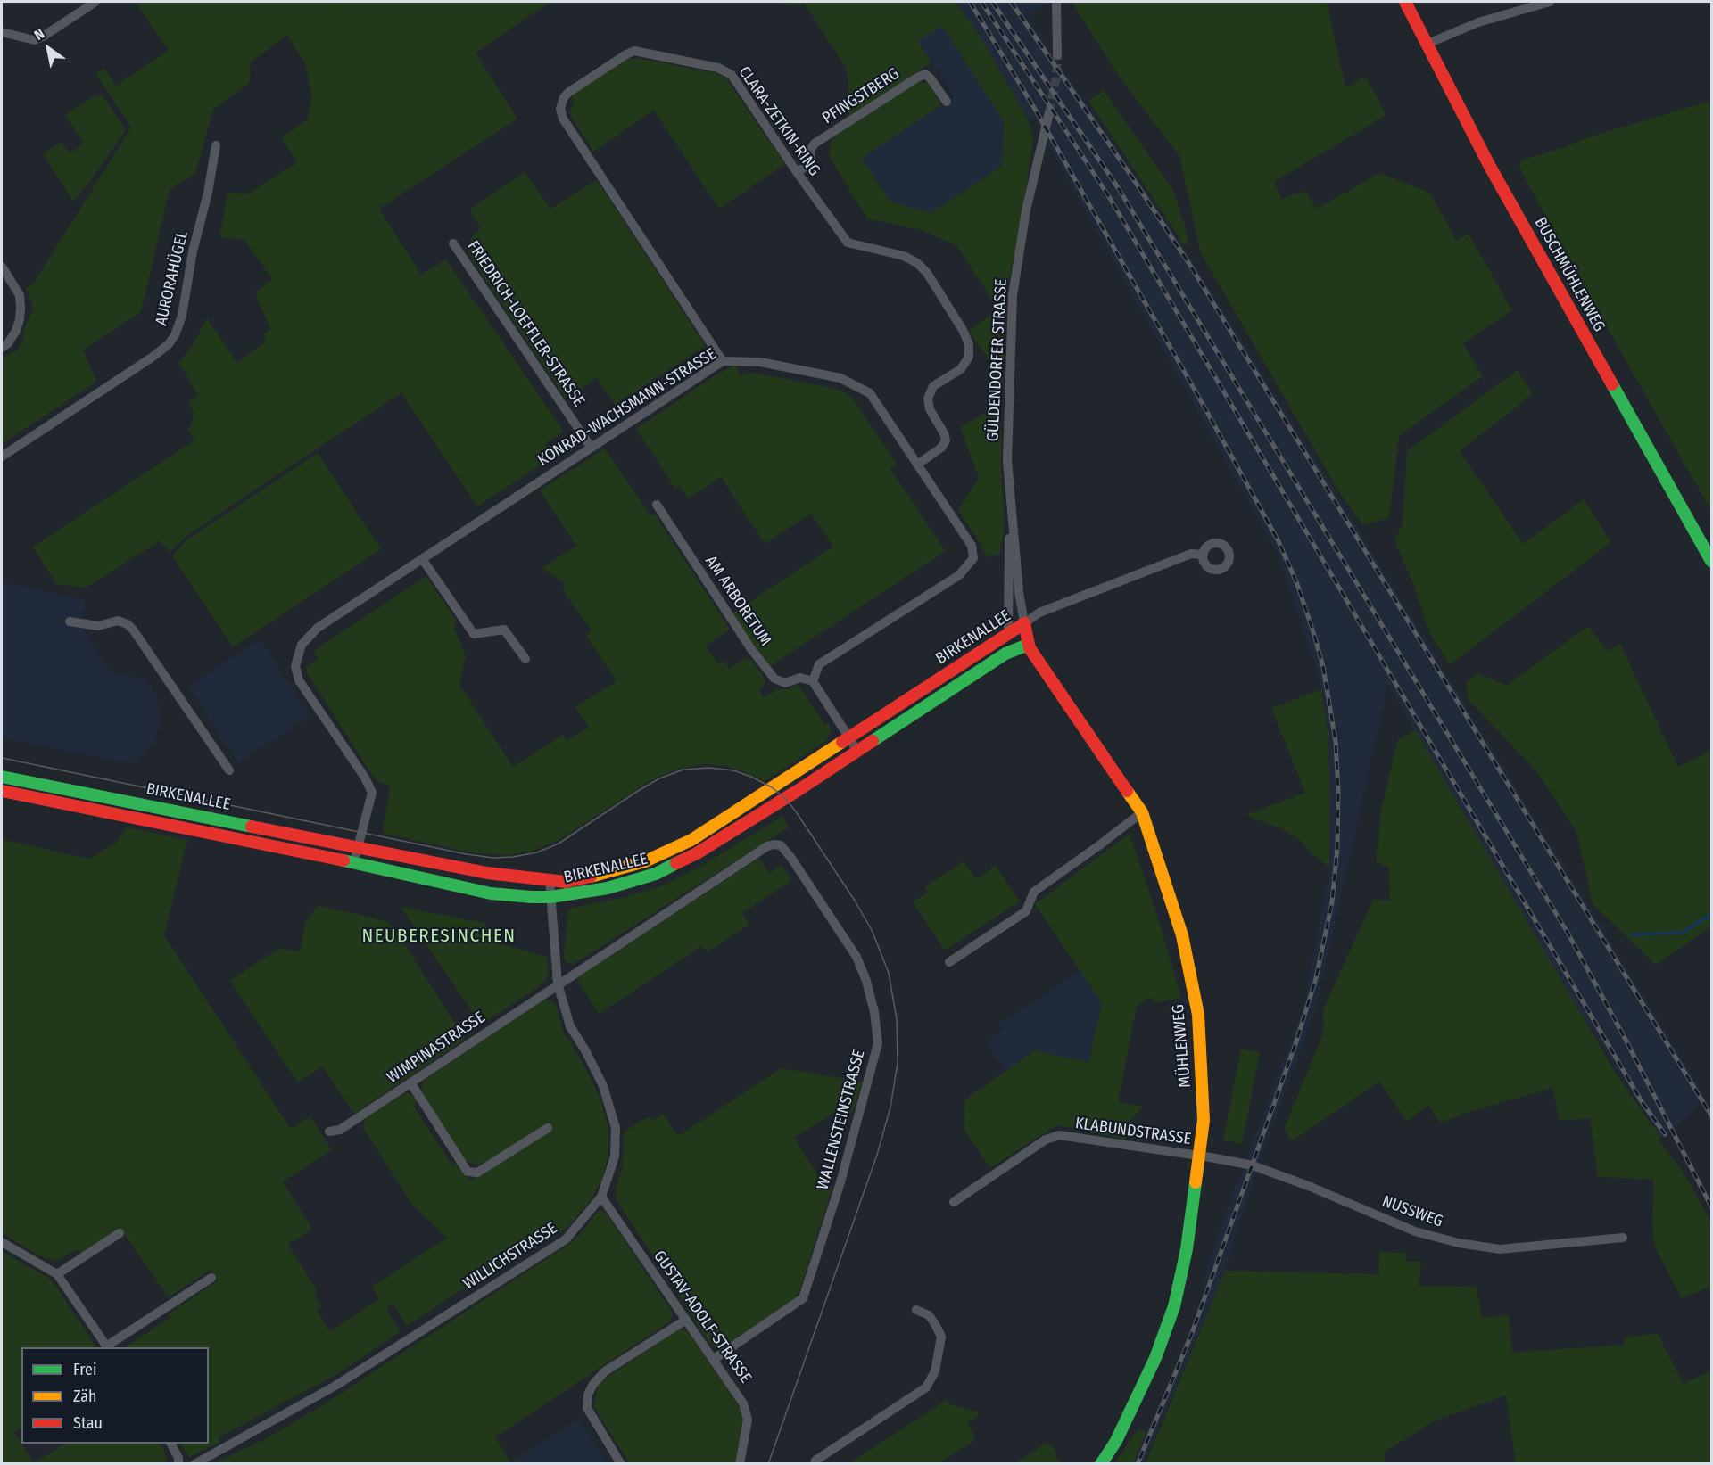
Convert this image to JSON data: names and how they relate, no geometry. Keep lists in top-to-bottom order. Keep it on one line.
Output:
{"streets":{"street":["PFINGSTBERG","CLARA-ZETKIN-RING","BUSCHMÜHLENWEG","AURORAHÜGEL","FRIEDRICH-LOEFFLER-STRASSE","GÜLDENDORFER STRASSE","KONRAD-WACHSMANN-STRASSE","AM ARBORETUM","BIRKENALLEE","MÜHLENWEG","WIMPINASTRASSE","WALLENSTEINSTRASSE","KLABUNDSTRASSE","NUSSWEG","WILLICHSTRASSE","GUSTAV-ADOLF-STRASSE"]},"crossings":[["PFINGSTBERG","CLARA-ZETKIN-RING"],["CLARA-ZETKIN-RING","KONRAD-WACHSMANN-STRASSE"],["FRIEDRICH-LOEFFLER-STRASSE","KONRAD-WACHSMANN-STRASSE"],["GÜLDENDORFER STRASSE","BIRKENALLEE"],["KONRAD-WACHSMANN-STRASSE","AM ARBORETUM"],["KONRAD-WACHSMANN-STRASSE","BIRKENALLEE"],["BIRKENALLEE","MÜHLENWEG"],["BIRKENALLEE","WILLICHSTRASSE"],["MÜHLENWEG","KLABUNDSTRASSE"],["MÜHLENWEG","NUSSWEG"],["WIMPINASTRASSE","WALLENSTEINSTRASSE"],["WIMPINASTRASSE","WILLICHSTRASSE"],["WALLENSTEINSTRASSE","WILLICHSTRASSE"],["WALLENSTEINSTRASSE","GUSTAV-ADOLF-STRASSE"],["KLABUNDSTRASSE","NUSSWEG"],["WILLICHSTRASSE","GUSTAV-ADOLF-STRASSE"]],"districts":["NEUBERESINCHEN"],"legend":["Frei","Zäh","Stau"],"north":"top left"}
